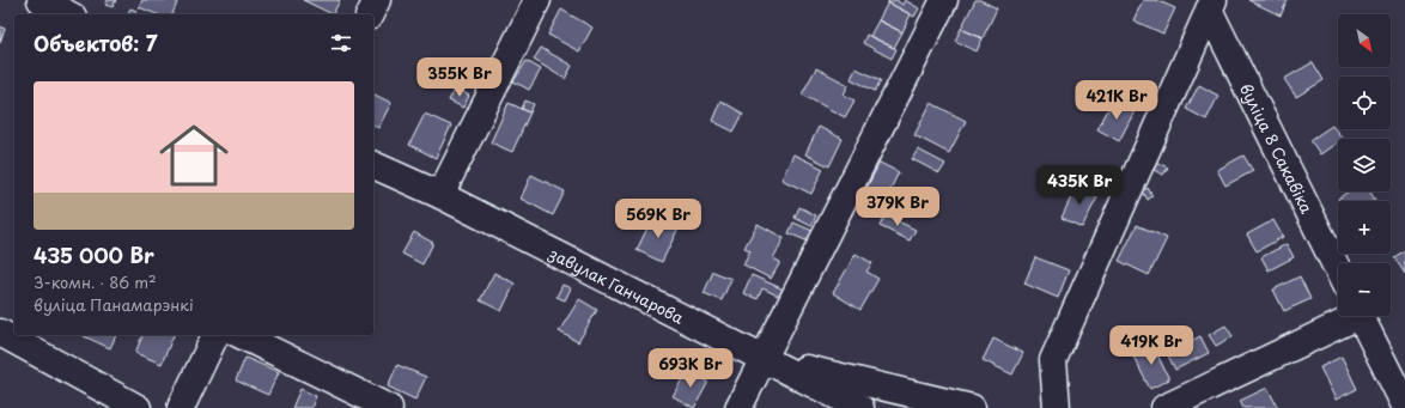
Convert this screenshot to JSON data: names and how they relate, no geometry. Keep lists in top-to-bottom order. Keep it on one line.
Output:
{"streets":{"street":["вуліца 8 Сакавіка","завулак Ганчарова"]},"north":"bottom right","page":{"map_buttons":["+","−"],"heading":"Объектов: 7","price":["355K Br","421K Br","435K Br","379K Br","569K Br","419K Br","693K Br"],"list":[{"name":"435 000 Br","note":"3-комн. · 86 m² · вуліца Панамарэнкі"}]}}
